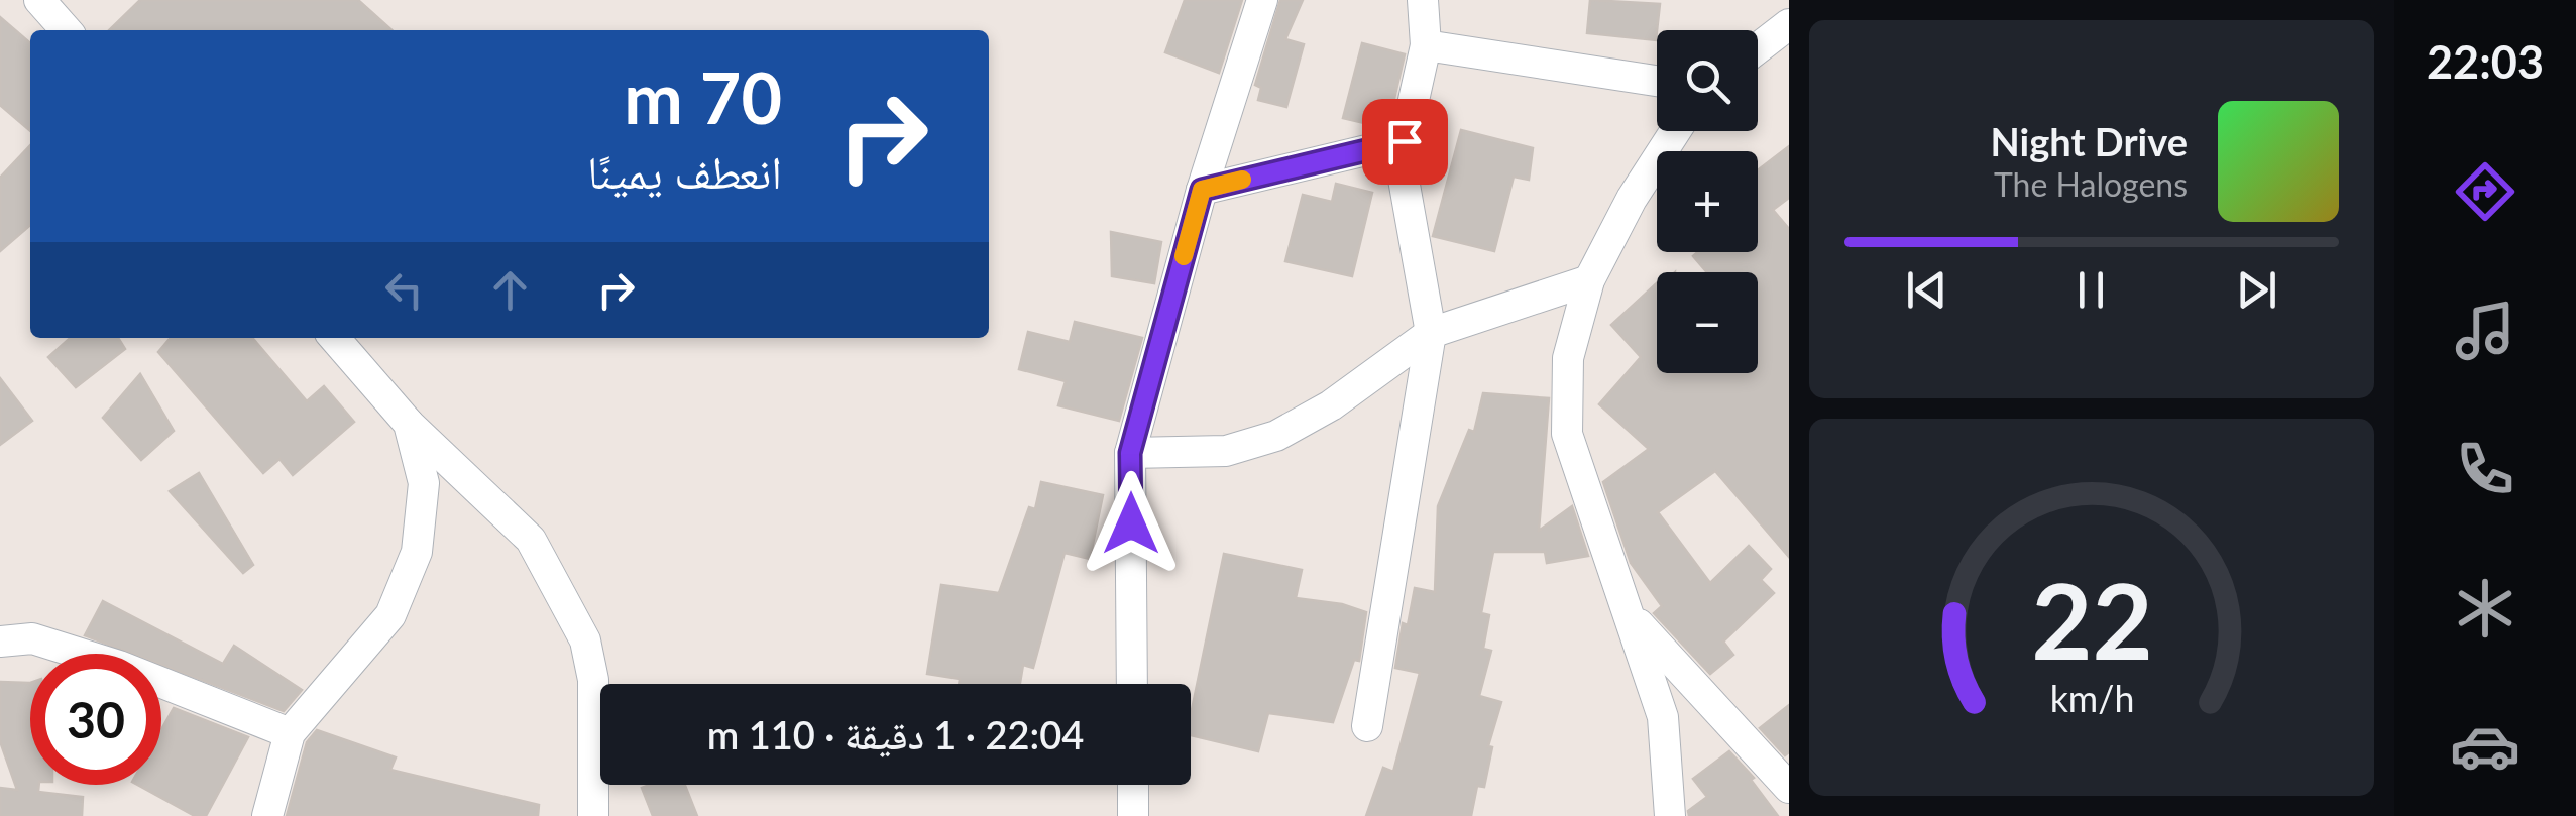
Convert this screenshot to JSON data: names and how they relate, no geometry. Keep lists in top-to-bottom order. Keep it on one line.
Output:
{"page":{"tabs":"22:03","map_buttons":["+","−"],"turn":["70 m","انعطف يمينًا"],"song":["Night Drive","The Halogens"],"limit":"30","trip":"22:04 · 1 دقيقة · 110 m","gauge":["22","km/h"]}}
